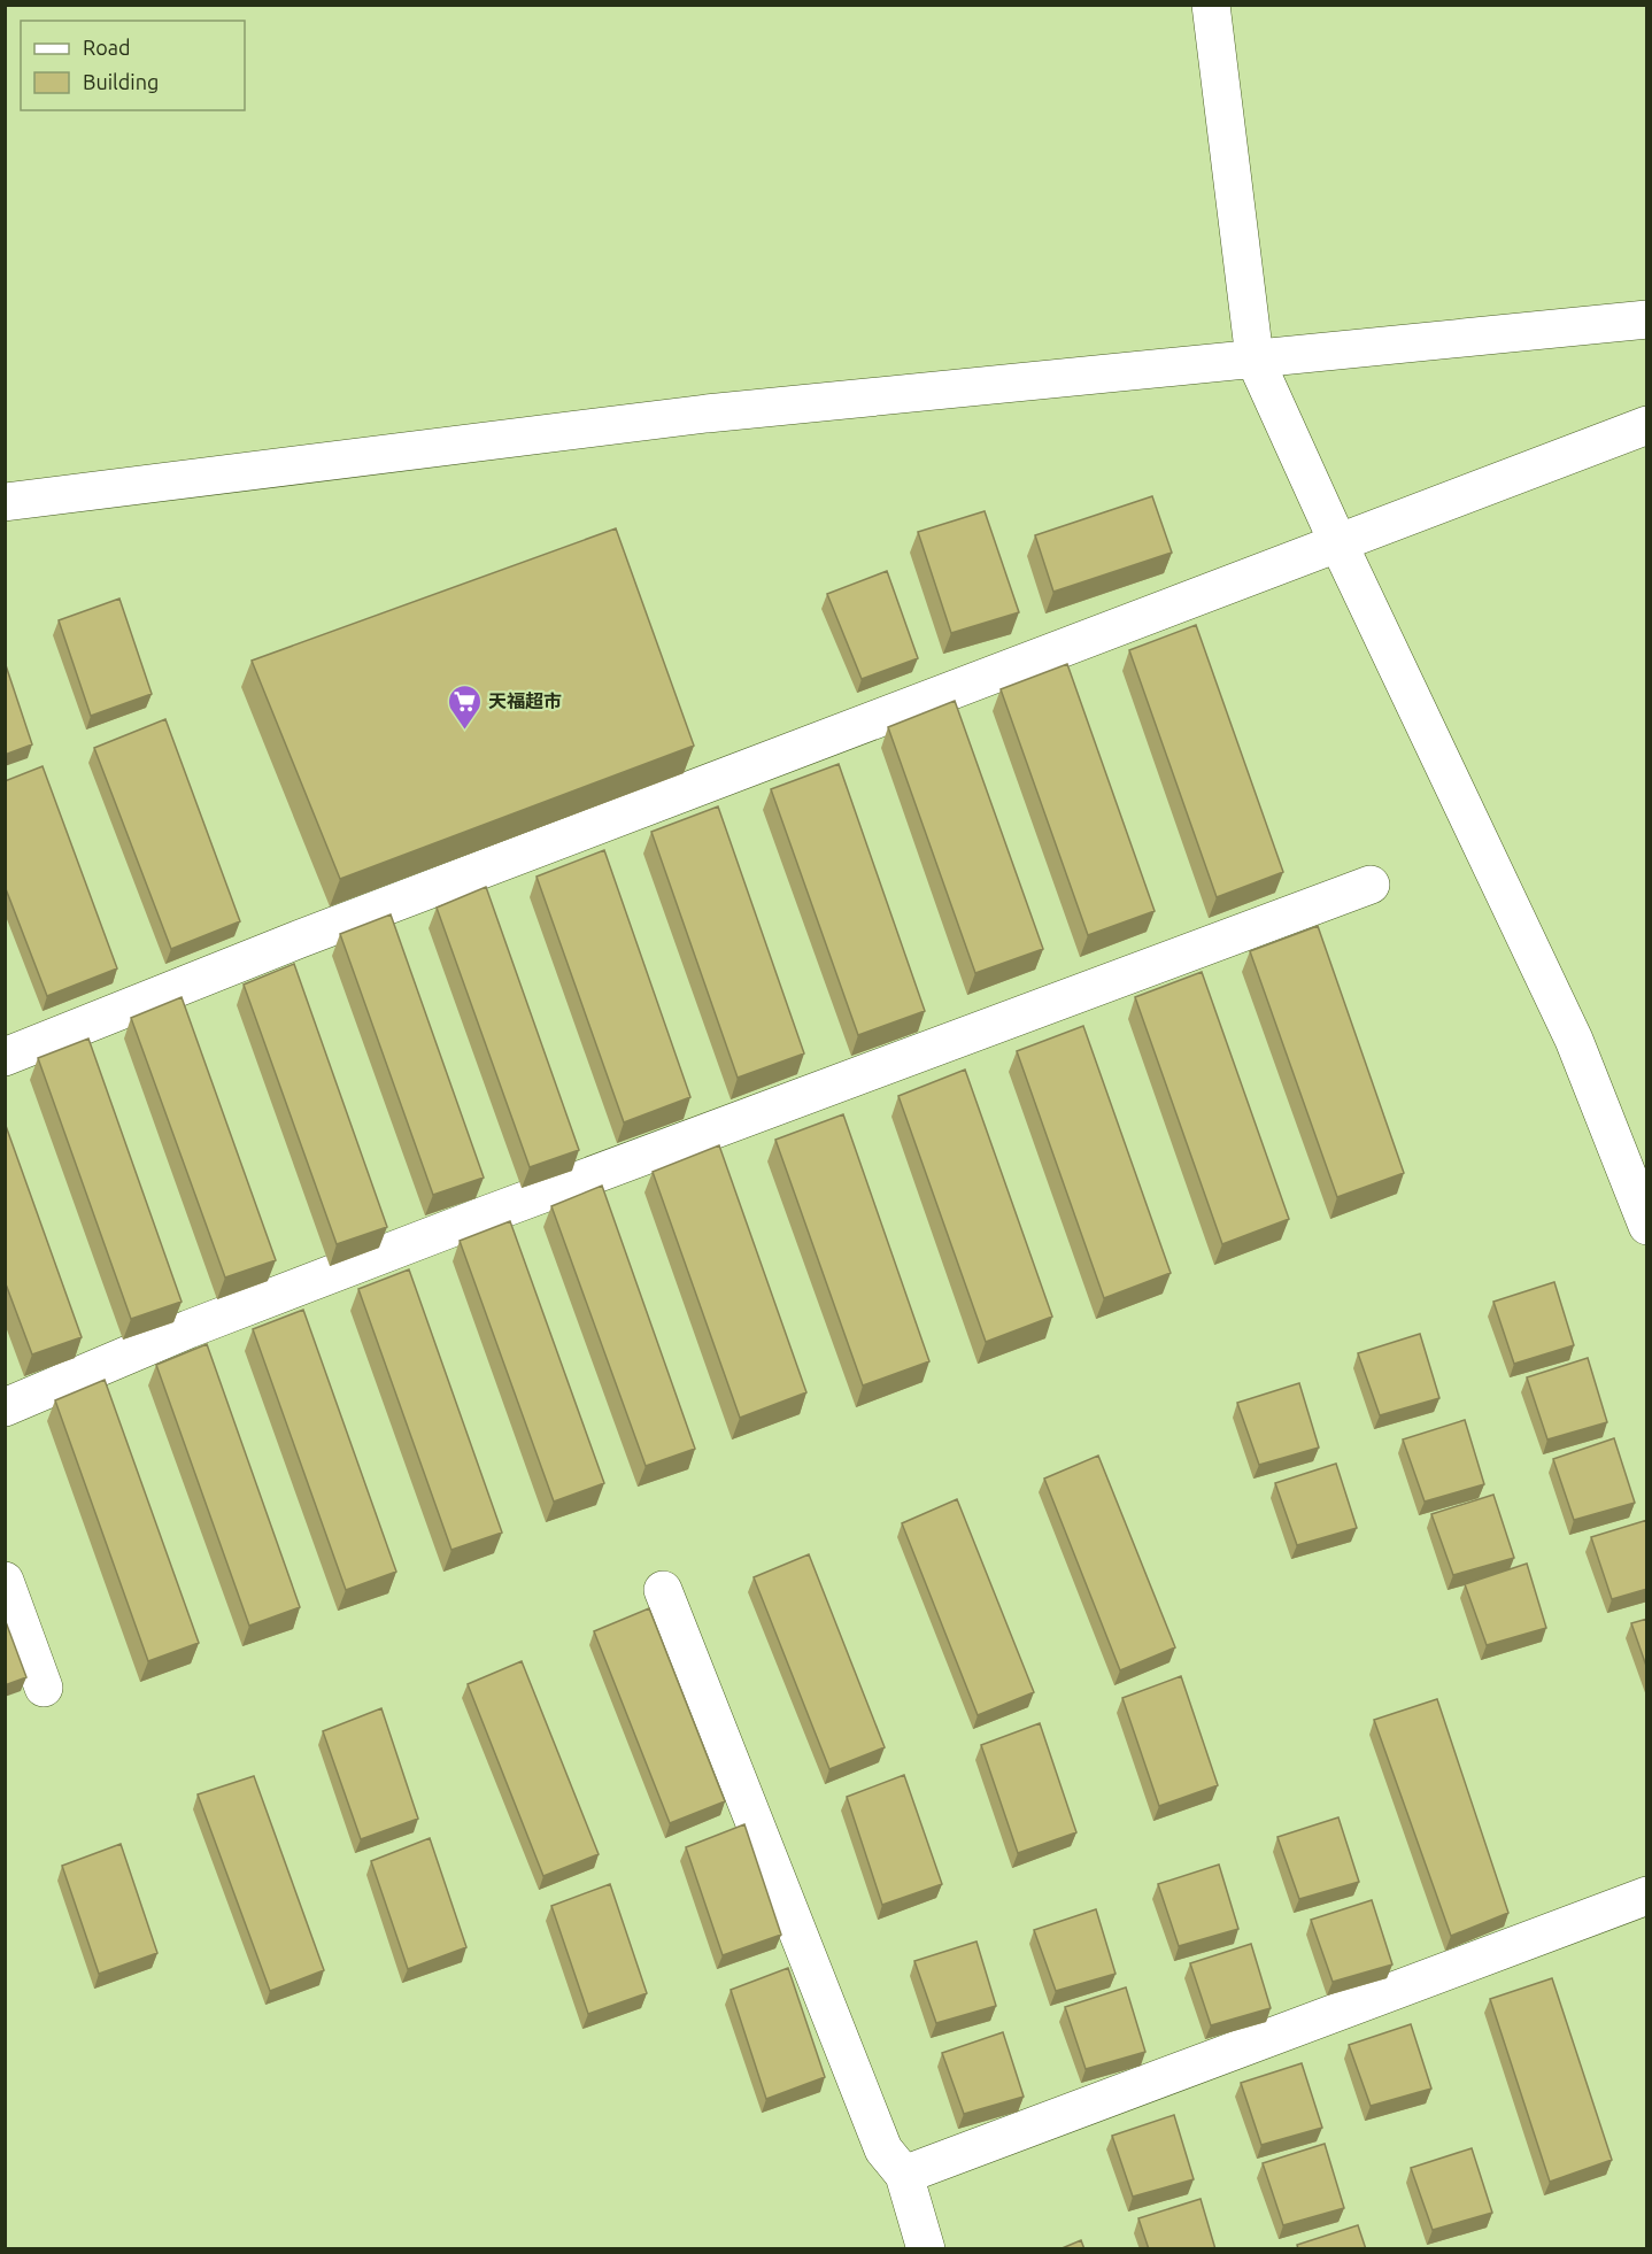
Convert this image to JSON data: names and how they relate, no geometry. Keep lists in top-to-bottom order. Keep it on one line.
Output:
{"places":{"supermarket":["天福超市"]},"legend":["Road","Building"]}
